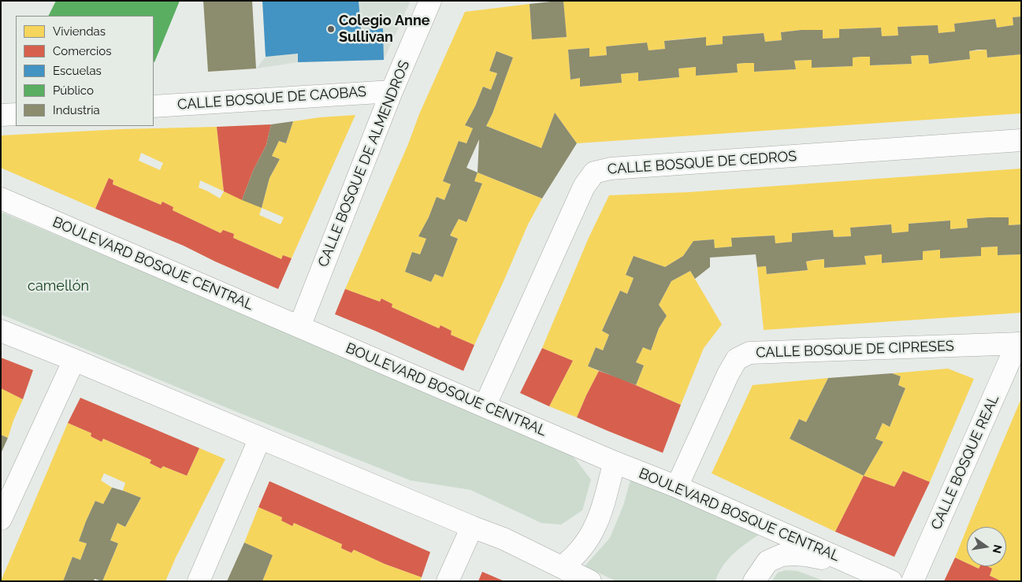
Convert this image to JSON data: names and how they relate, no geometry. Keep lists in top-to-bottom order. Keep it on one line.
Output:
{"streets":{"street":["CALLE BOSQUE DE CAOBAS","CALLE BOSQUE DE CEDROS","CALLE BOSQUE DE ALMENDROS","BOULEVARD BOSQUE CENTRAL","CALLE BOSQUE DE CIPRESES","CALLE BOSQUE REAL"]},"crossings":[["CALLE BOSQUE DE CAOBAS","CALLE BOSQUE DE ALMENDROS"],["CALLE BOSQUE DE CEDROS","BOULEVARD BOSQUE CENTRAL"],["CALLE BOSQUE DE ALMENDROS","BOULEVARD BOSQUE CENTRAL"],["BOULEVARD BOSQUE CENTRAL","CALLE BOSQUE DE CIPRESES"],["CALLE BOSQUE DE CIPRESES","CALLE BOSQUE REAL"]],"parks":["camellón"],"places":["Colegio Anne Sullivan"],"legend":["Viviendas","Comercios","Escuelas","Público","Industria"],"north":"right"}
